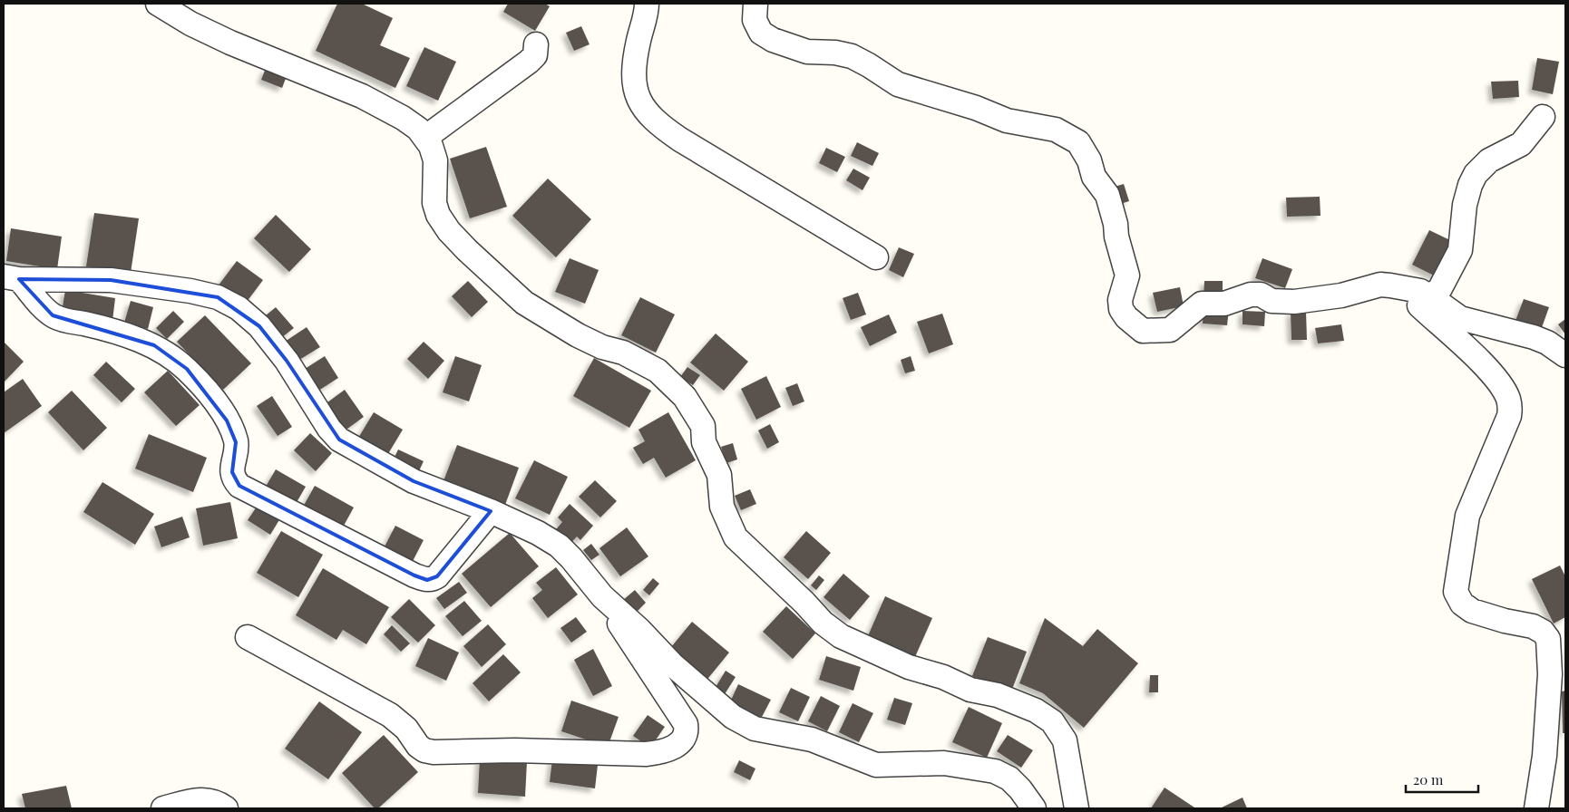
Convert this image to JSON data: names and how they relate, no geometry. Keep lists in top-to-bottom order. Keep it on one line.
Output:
{"scale_bar":"20 m"}
